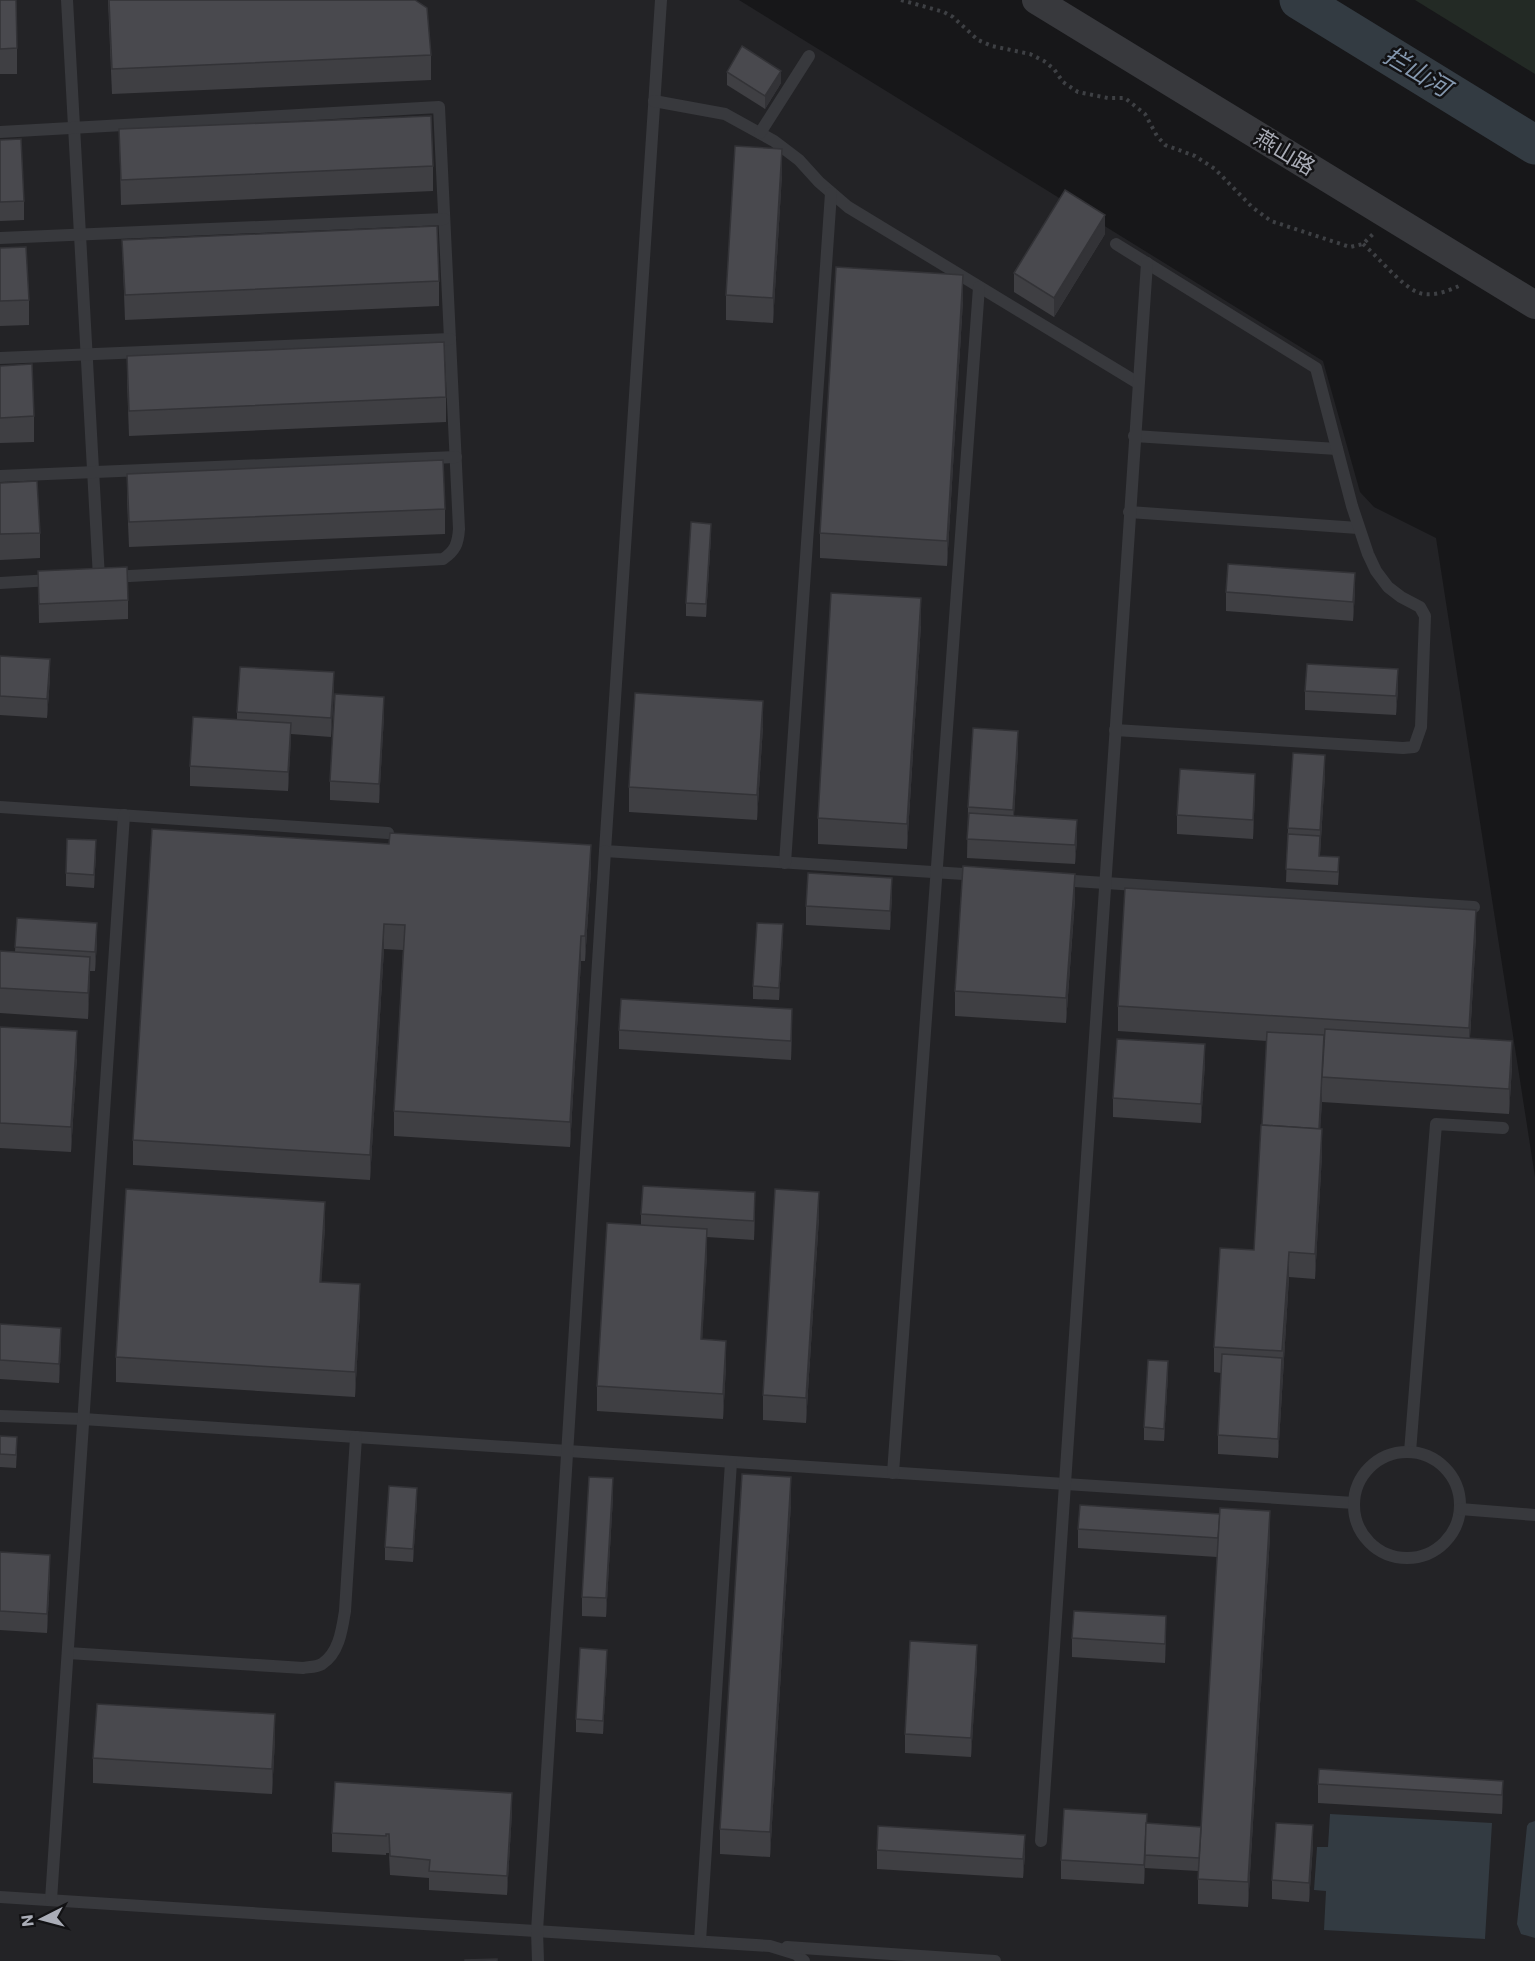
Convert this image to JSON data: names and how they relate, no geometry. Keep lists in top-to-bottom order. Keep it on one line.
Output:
{"streets":{"street":["燕山路"]},"water":["拦山河"],"north":"left"}
